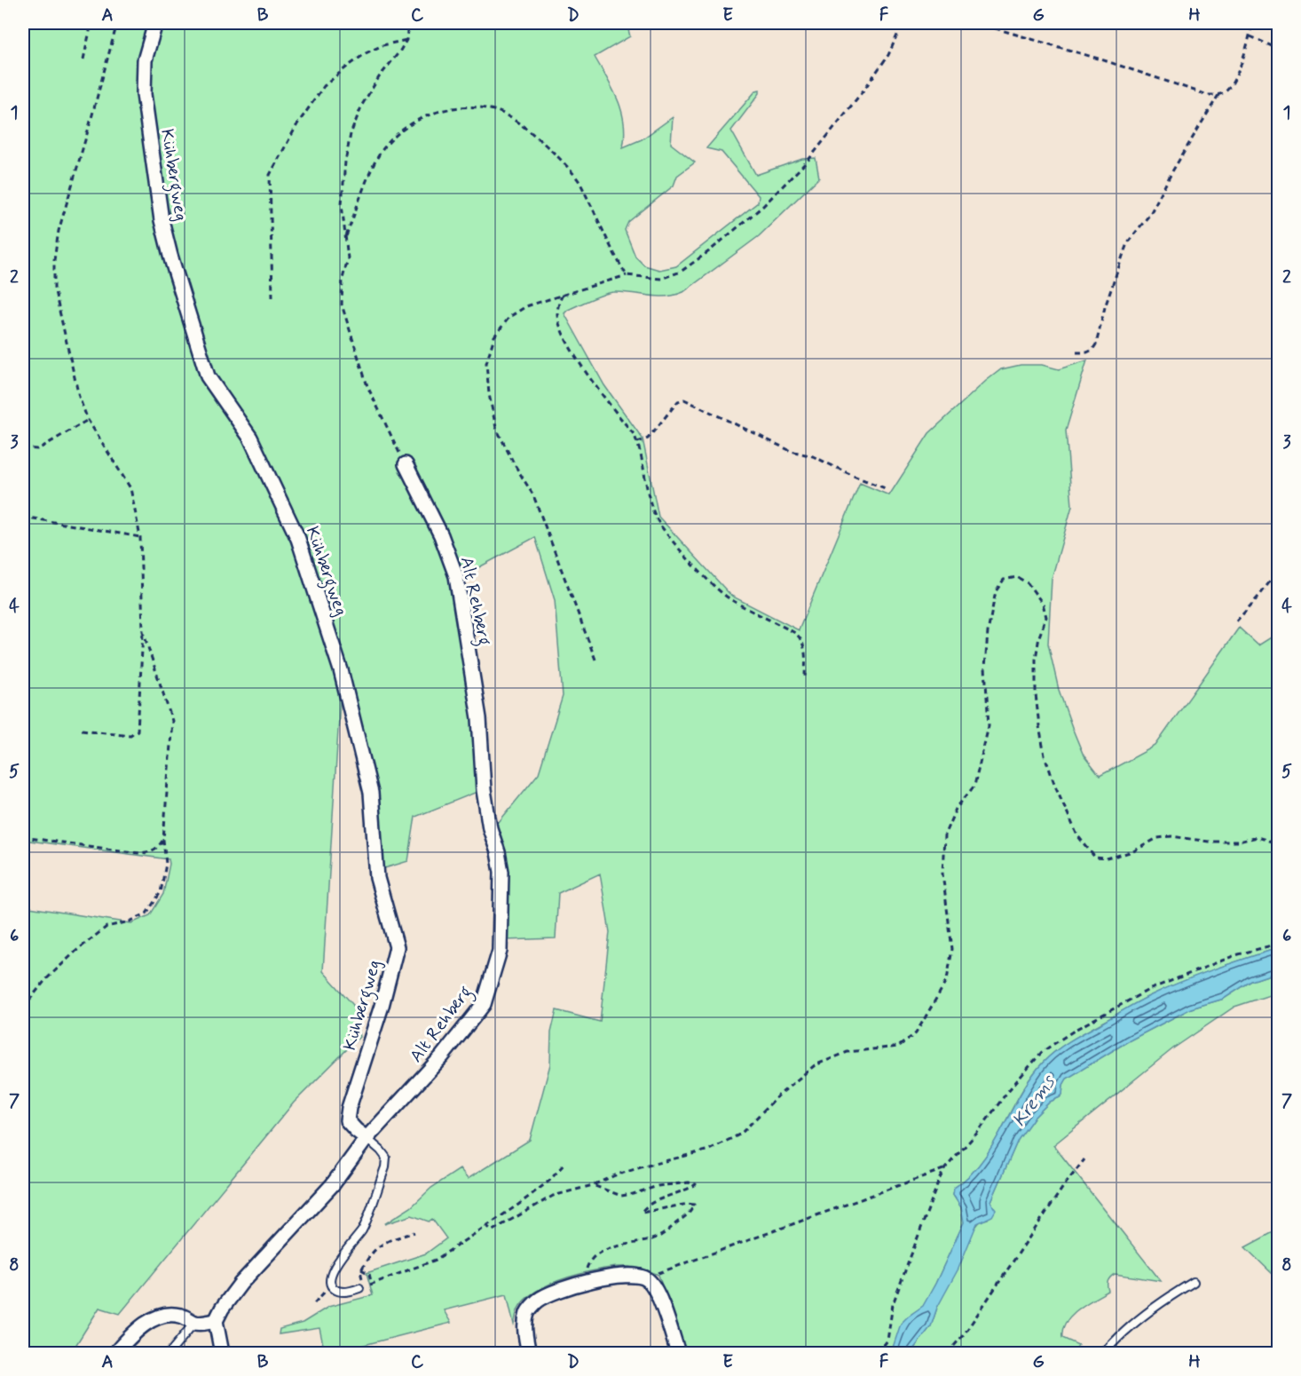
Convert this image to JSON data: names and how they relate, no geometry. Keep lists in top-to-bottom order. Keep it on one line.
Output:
{"streets":{"street":["Kühbergweg","Alt Rehberg"]},"crossings":[["Kühbergweg","Alt Rehberg"]],"water":["Krems"],"grid":{"columns":["A","B","C","D","E","F","G","H"],"rows":["1","2","3","4","5","6","7","8"]}}
